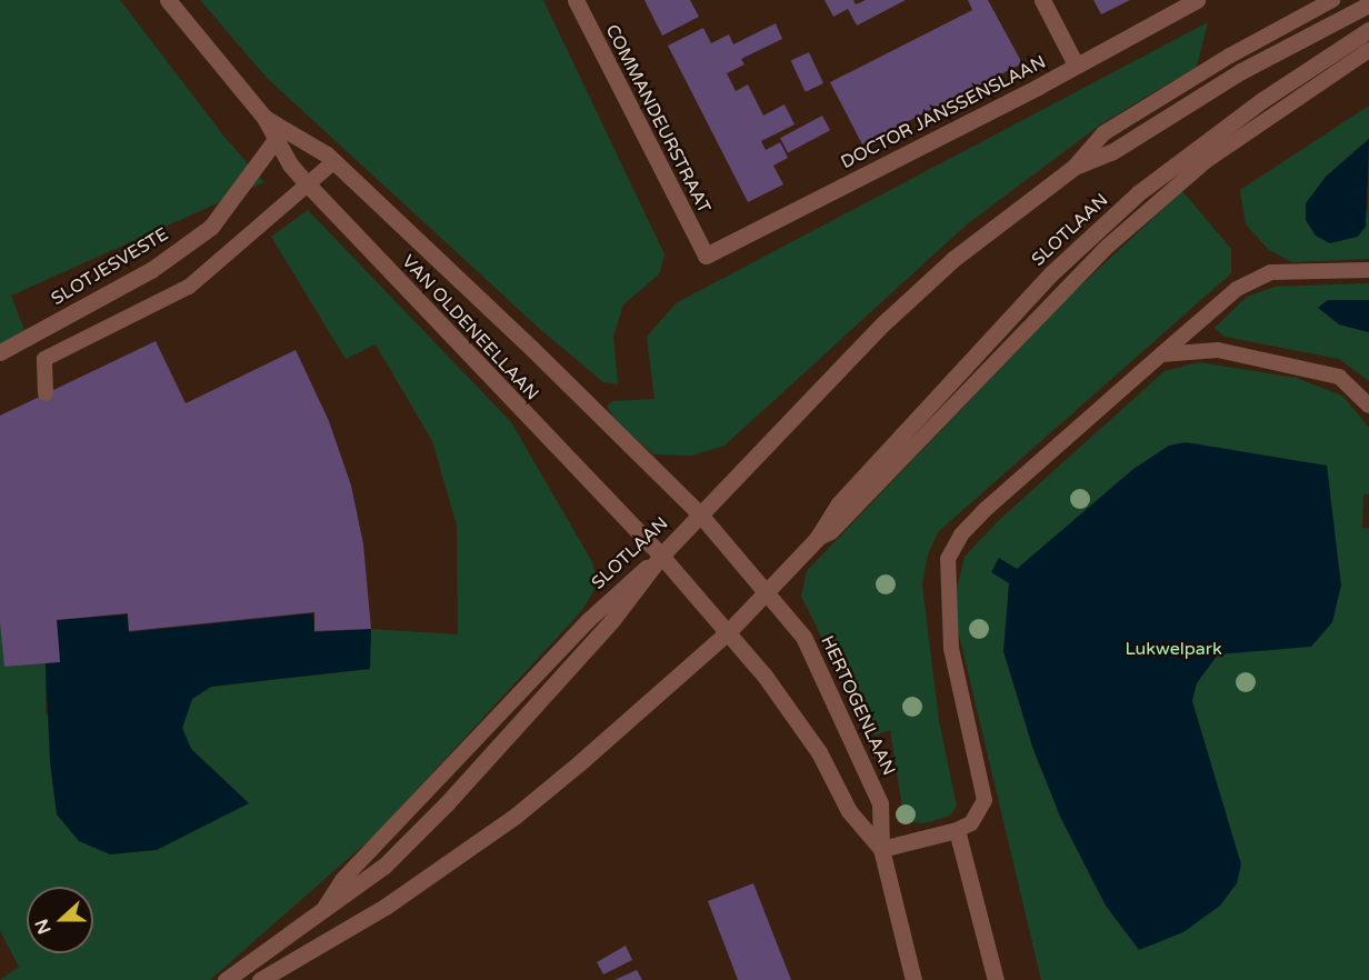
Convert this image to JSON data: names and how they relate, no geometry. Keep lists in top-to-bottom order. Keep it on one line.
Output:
{"streets":{"street":["DOCTOR JANSSENSLAAN","COMMANDEURSTRAAT","SLOTLAAN","SLOTJESVESTE","VAN OLDENEELLAAN","HERTOGENLAAN"]},"crossings":[["DOCTOR JANSSENSLAAN","COMMANDEURSTRAAT"],["SLOTLAAN","VAN OLDENEELLAAN"],["SLOTLAAN","HERTOGENLAAN"],["SLOTJESVESTE","VAN OLDENEELLAAN"],["VAN OLDENEELLAAN","HERTOGENLAAN"]],"parks":["Lukwelpark"],"north":"left"}
